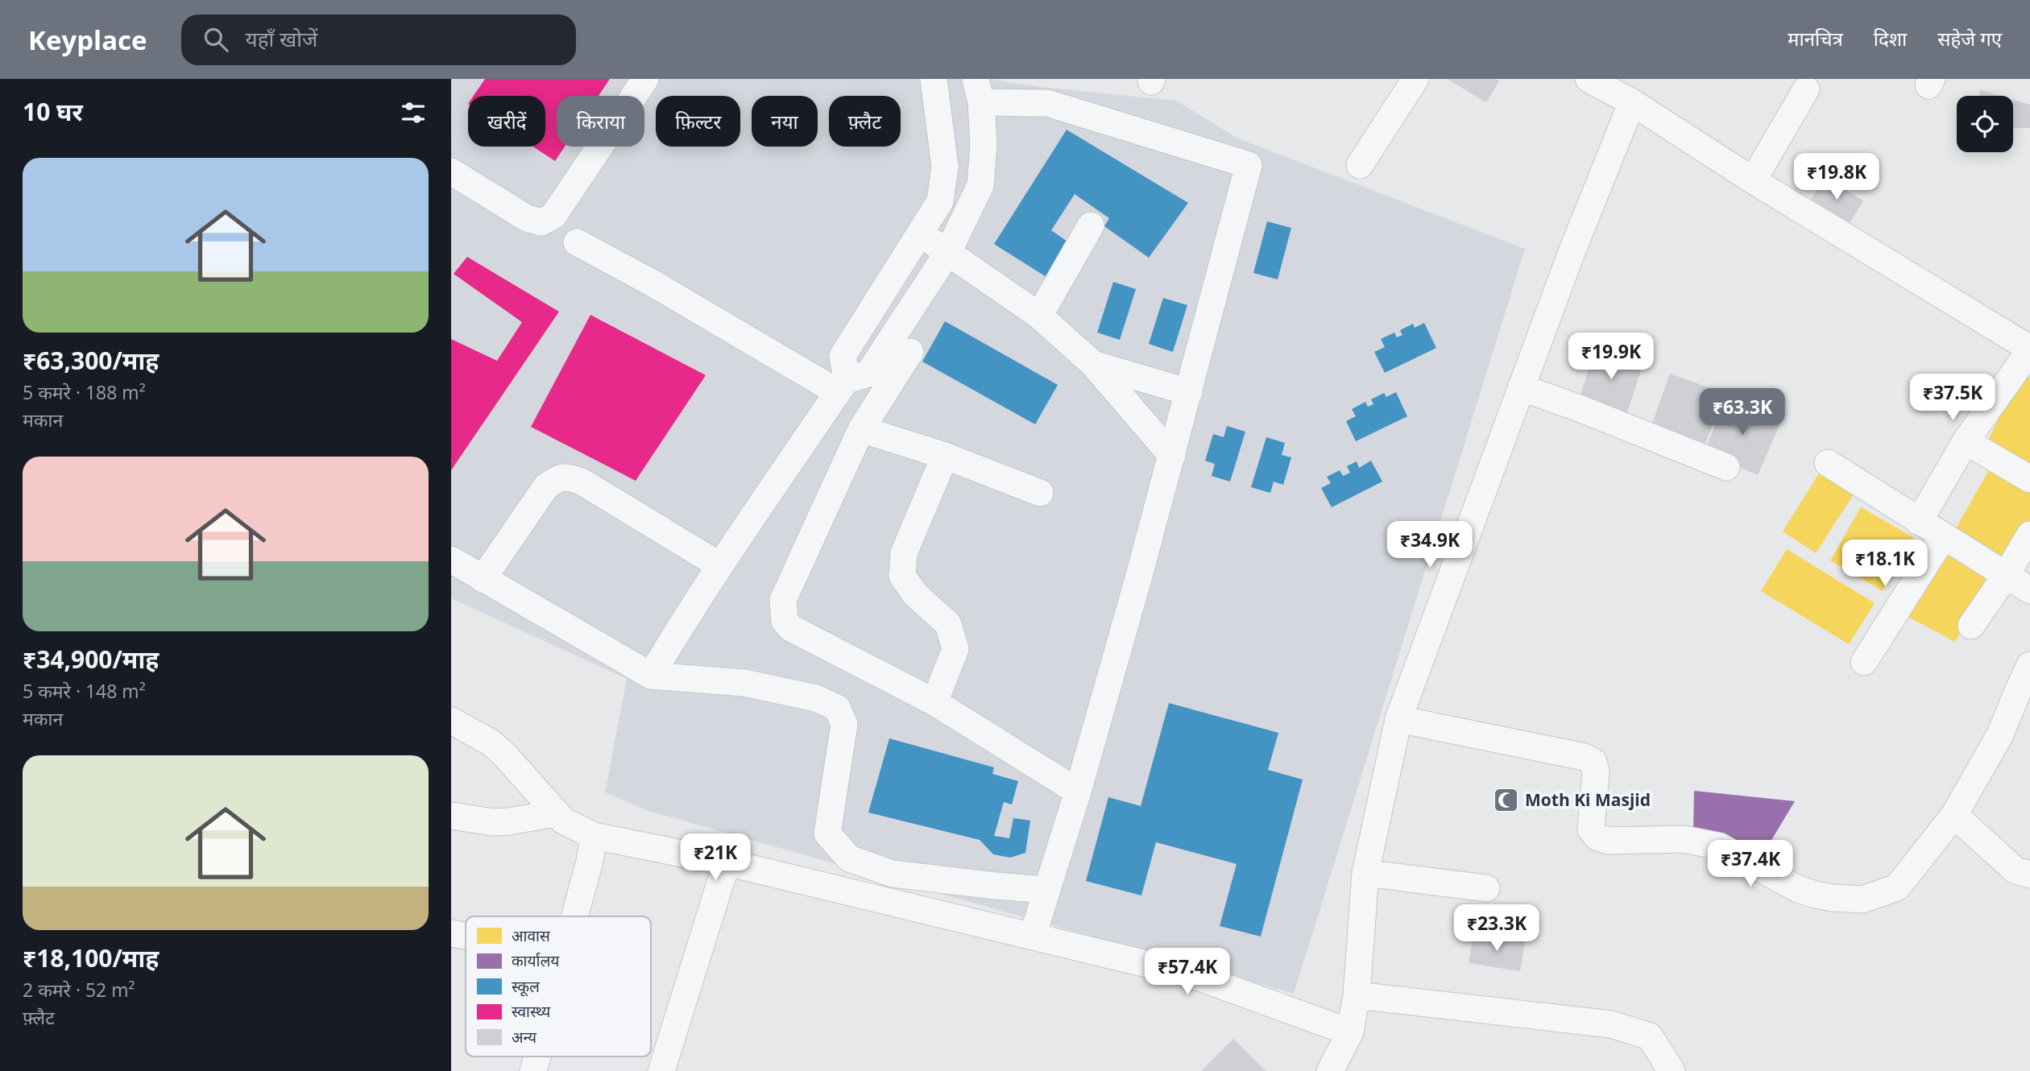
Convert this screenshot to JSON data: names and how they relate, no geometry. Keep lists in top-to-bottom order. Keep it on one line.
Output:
{"places":{"mosque":["Moth Ki Masjid"]},"legend":["आवास","कार्यालय","स्कूल","स्वास्थ्य","अन्य"],"page":{"header":"Keyplace","search":"यहाँ खोजें","nav":["मानचित्र","दिशा","सहेजे गए"],"heading":"10 घर","chip":["खरीदें","किराया","फ़िल्टर","नया","फ़्लैट"],"list":[{"name":"₹63,300/माह","note":"5 कमरे · 188 m² · मकान"},{"name":"₹34,900/माह","note":"5 कमरे · 148 m² · मकान"},{"name":"₹18,100/माह","note":"2 कमरे · 52 m² · फ़्लैट"}],"price":["₹19.8K","₹19.9K","₹37.5K","₹63.3K","₹34.9K","₹18.1K","₹21K","₹37.4K","₹23.3K","₹57.4K"]}}
